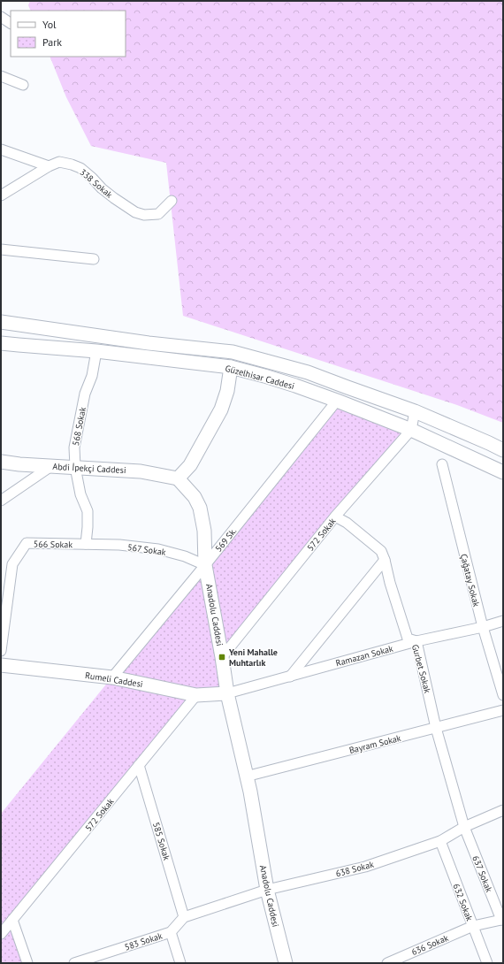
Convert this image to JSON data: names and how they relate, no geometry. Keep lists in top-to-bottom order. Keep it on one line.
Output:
{"streets":{"street":["338 Sokak","Güzelhisar Caddesi","568 Sokak","Abdi İpekçi Caddesi","572 Sokak","569 Sk.","566 Sokak","567 Sokak","Çağatay Sokak","Anadolu Caddesi","Ramazan Sokak","Gurbet Sokak","Rumeli Caddesi","Bayram Sokak","585 Sokak","638 Sokak","637 Sokak","632 Sokak","583 Sokak","636 Sokak"]},"crossings":[["Güzelhisar Caddesi","568 Sokak"],["Güzelhisar Caddesi","572 Sokak"],["Güzelhisar Caddesi","569 Sk."],["568 Sokak","Abdi İpekçi Caddesi"],["568 Sokak","566 Sokak"],["568 Sokak","567 Sokak"],["Abdi İpekçi Caddesi","Anadolu Caddesi"],["572 Sokak","Anadolu Caddesi"],["572 Sokak","Gurbet Sokak"],["572 Sokak","Rumeli Caddesi"],["572 Sokak","585 Sokak"],["569 Sk.","567 Sokak"],["569 Sk.","Anadolu Caddesi"],["569 Sk.","Rumeli Caddesi"],["566 Sokak","567 Sokak"],["567 Sokak","Anadolu Caddesi"],["Çağatay Sokak","Ramazan Sokak"],["Anadolu Caddesi","Ramazan Sokak"],["Anadolu Caddesi","Rumeli Caddesi"],["Anadolu Caddesi","Bayram Sokak"],["Anadolu Caddesi","638 Sokak"],["Ramazan Sokak","Gurbet Sokak"],["Ramazan Sokak","Rumeli Caddesi"],["Gurbet Sokak","Bayram Sokak"],["Gurbet Sokak","638 Sokak"],["Gurbet Sokak","637 Sokak"],["585 Sokak","583 Sokak"],["638 Sokak","637 Sokak"],["638 Sokak","632 Sokak"],["637 Sokak","636 Sokak"],["632 Sokak","636 Sokak"]],"places":{"transit":["Yeni Mahalle Muhtarlık"]},"legend":["Yol","Park"]}
